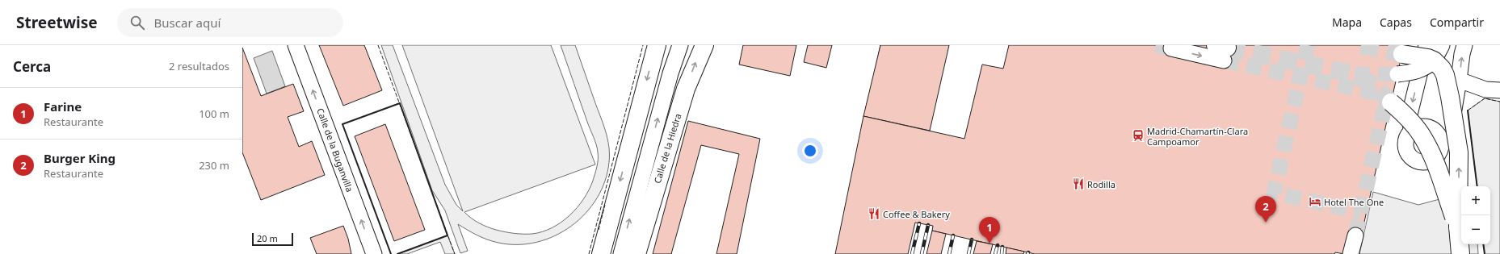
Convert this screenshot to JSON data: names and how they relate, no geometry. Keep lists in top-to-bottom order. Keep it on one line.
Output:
{"streets":{"main road":["Calle de la Hiedra"],"street":["Calle de la Buganvilla"]},"one_way":["Calle de la Hiedra","Calle de la Buganvilla"],"places":{"station":["Madrid-Chamartín-Clara Campoamor"],"restaurant":["Rodilla","Coffee & Bakery"],"hotel":["Hotel The One"]},"scale_bar":"20 m","page":{"header":"Streetwise","search":"Buscar aquí","nav":["Mapa","Capas","Compartir"],"heading":["Cerca","2 resultados"],"list":[{"mark":"1","name":"Farine","note":"Restaurante","value":"100 m"},{"mark":"2","name":"Burger King","note":"Restaurante","value":"230 m"}],"map_buttons":["+","−"],"pins":["2","1"],"scale":"20 m"}}
